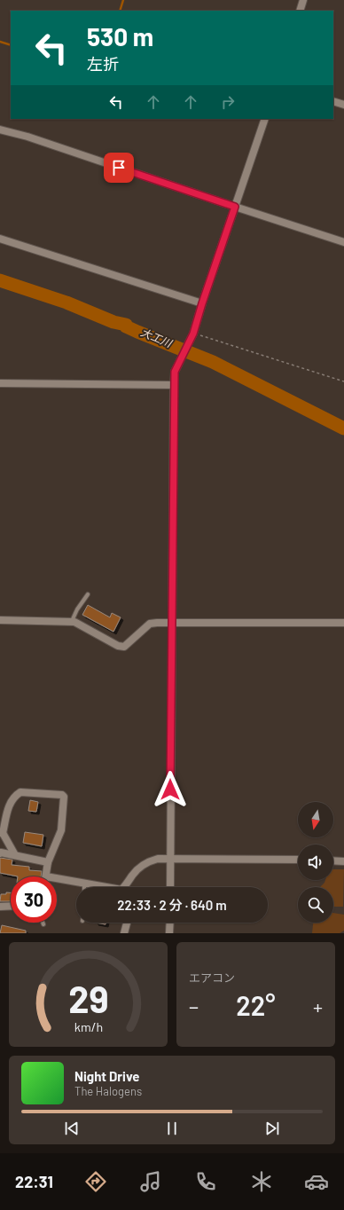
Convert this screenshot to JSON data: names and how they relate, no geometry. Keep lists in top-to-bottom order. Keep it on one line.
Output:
{"water":["大工川"],"north":"bottom","page":{"turn":["530 m","左折"],"limit":"30","trip":"22:33 · 2 分 · 640 m","tile":"エアコン","heat":["−","22°","+"],"song":["Night Drive","The Halogens"],"tabs":"22:31","gauge":["29","km/h"]}}
